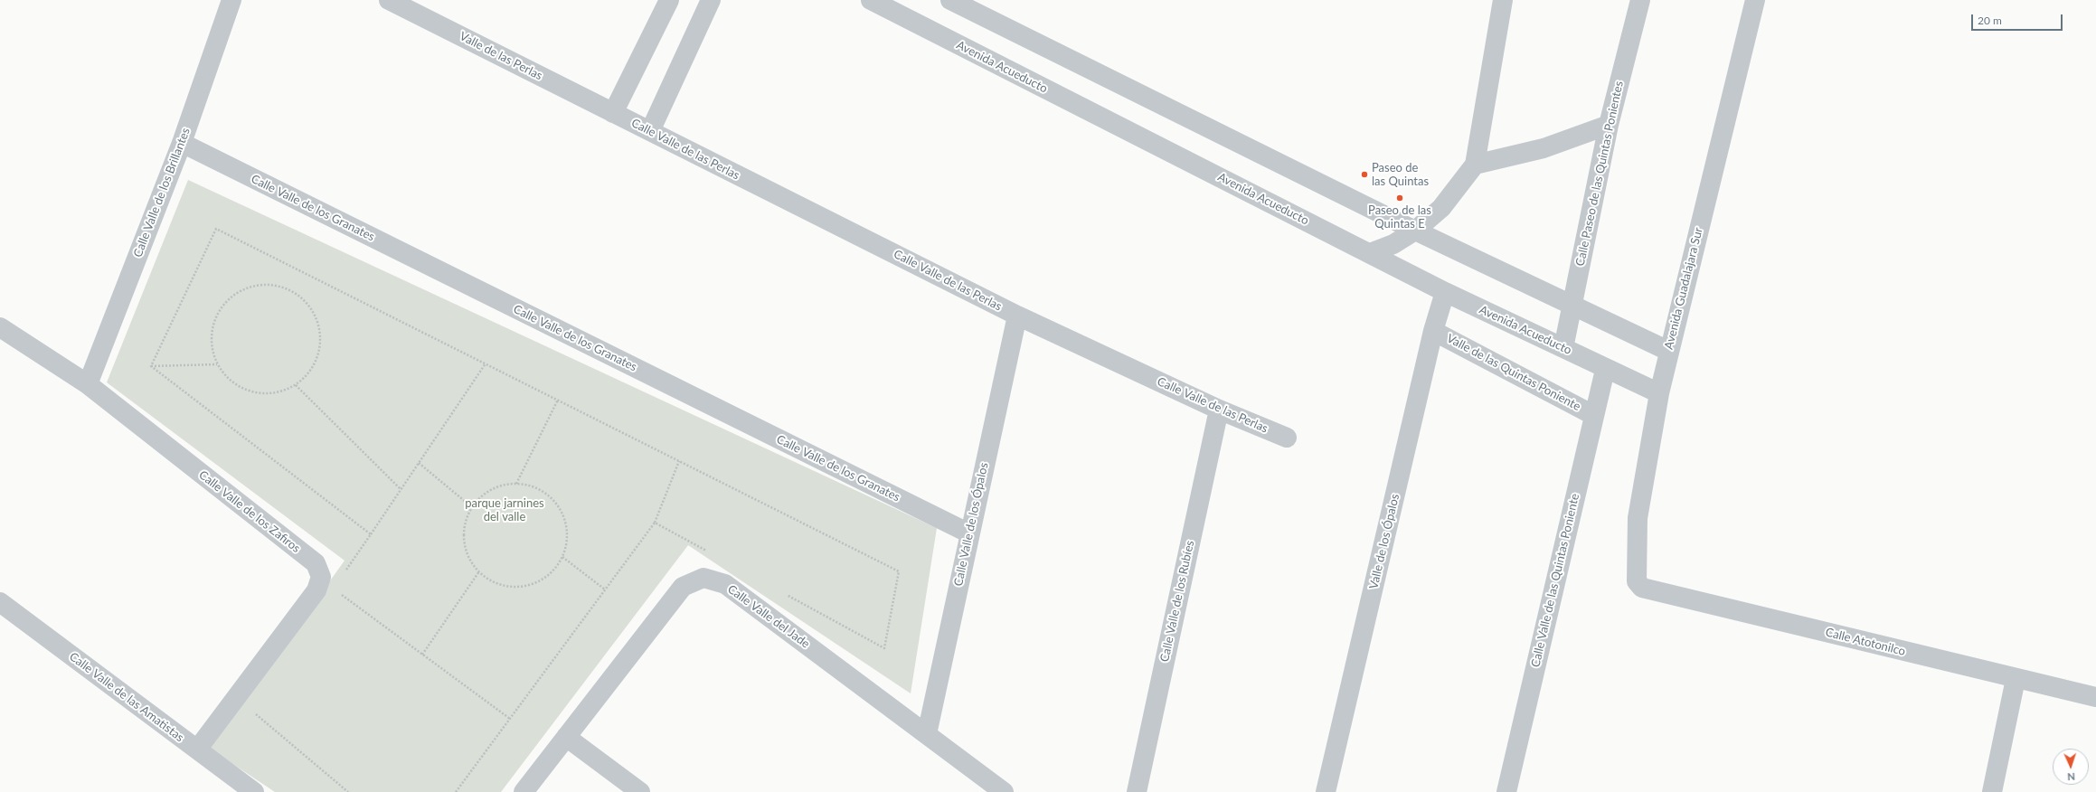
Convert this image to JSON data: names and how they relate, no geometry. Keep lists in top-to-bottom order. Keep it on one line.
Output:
{"streets":{"street":["Valle de las Perlas","Avenida Acueducto","Calle Valle de las Perlas","Calle Paseo de las Quintas Ponientes","Calle Valle de los Brillantes","Calle Valle de los Granates","Avenida Guadalajara Sur","Valle de las Quintas Poniente","Calle Valle de los Zafiros","Calle Valle de los Ópalos","Valle de los Ópalos","Calle Valle de las Quintas Poniente","Calle Valle de los Rubíes","Calle Valle del Jade","Calle Atotonilco","Calle Valle de las Amatistas"]},"crossings":[["Valle de las Perlas","Calle Valle de las Perlas"],["Avenida Acueducto","Calle Paseo de las Quintas Ponientes"],["Avenida Acueducto","Avenida Guadalajara Sur"],["Avenida Acueducto","Valle de los Ópalos"],["Avenida Acueducto","Calle Valle de las Quintas Poniente"],["Calle Valle de las Perlas","Calle Valle de los Ópalos"],["Calle Valle de las Perlas","Calle Valle de los Rubíes"],["Calle Valle de los Brillantes","Calle Valle de los Granates"],["Calle Valle de los Brillantes","Calle Valle de los Zafiros"],["Calle Valle de los Granates","Calle Valle de los Ópalos"],["Avenida Guadalajara Sur","Calle Atotonilco"],["Valle de las Quintas Poniente","Valle de los Ópalos"],["Valle de las Quintas Poniente","Calle Valle de las Quintas Poniente"],["Calle Valle de los Zafiros","Calle Valle de las Amatistas"],["Calle Valle de los Ópalos","Calle Valle del Jade"]],"parks":["parque jarnines del valle"],"places":["Paseo de las Quintas","Paseo de las Quintas E"],"scale_bar":"20 m","north":"bottom"}
